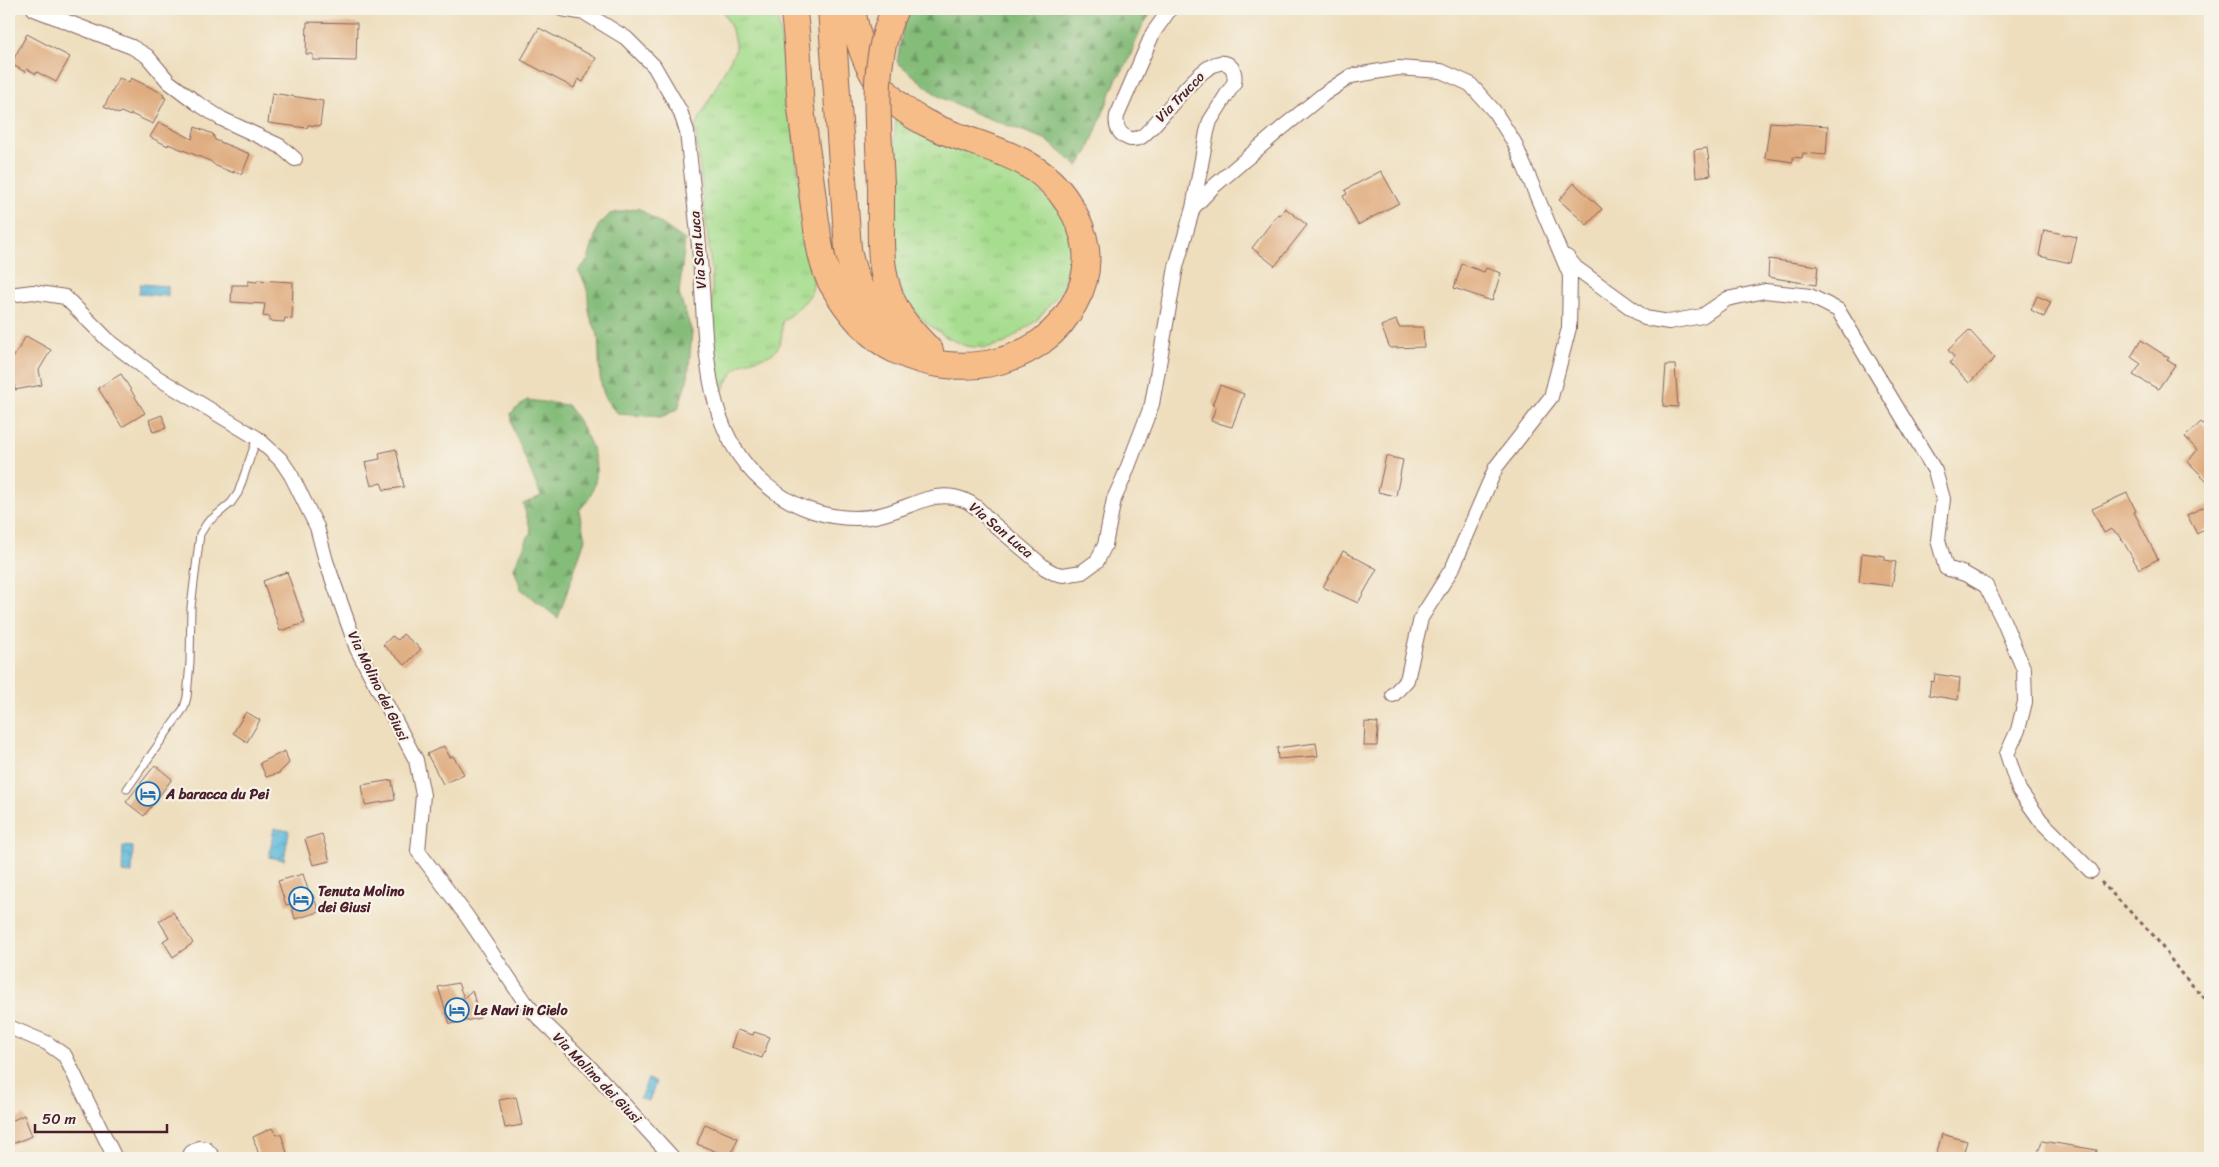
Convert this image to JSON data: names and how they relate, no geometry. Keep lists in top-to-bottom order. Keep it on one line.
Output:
{"streets":{"street":["Via Trucco","Via San Luca","Via Molino dei Giusi"]},"crossings":[["Via Trucco","Via San Luca"]],"places":{"hotel":["A baracca du Pei","Tenuta Molino dei Giusi","Le Navi in Cielo"]},"scale_bar":"50 m"}
